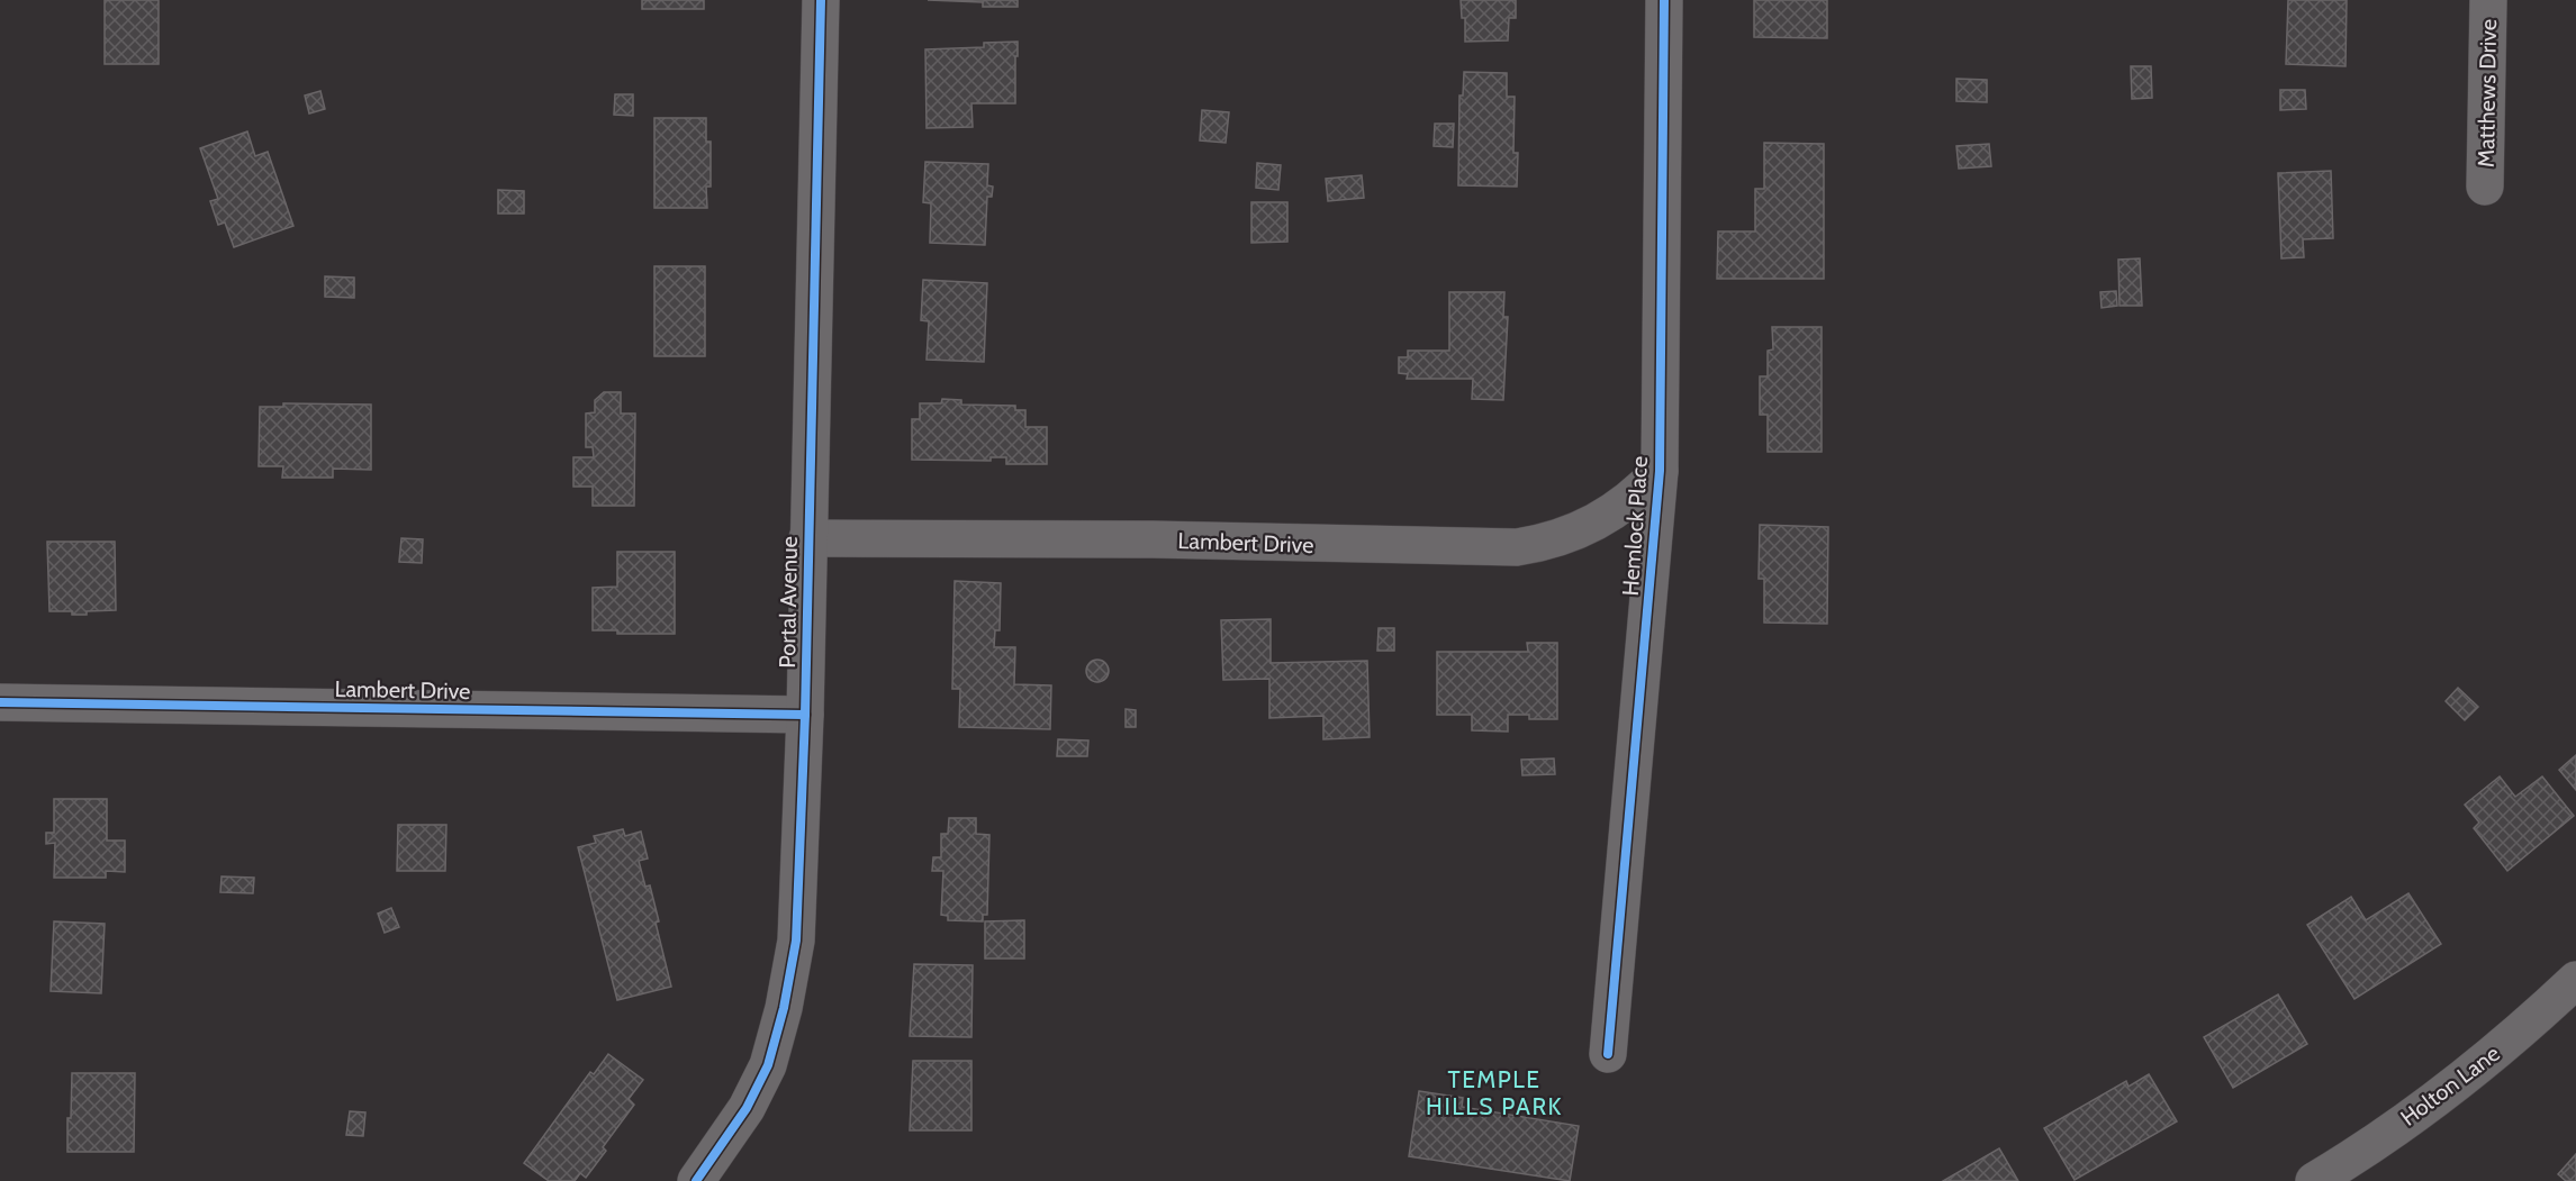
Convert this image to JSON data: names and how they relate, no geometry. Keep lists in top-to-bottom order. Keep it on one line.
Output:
{"streets":{"street":["Matthews Drive","Hemlock Place","Lambert Drive","Portal Avenue","Holton Lane"]},"crossings":[["Hemlock Place","Lambert Drive"],["Lambert Drive","Portal Avenue"]],"districts":["TEMPLE HILLS PARK"]}
